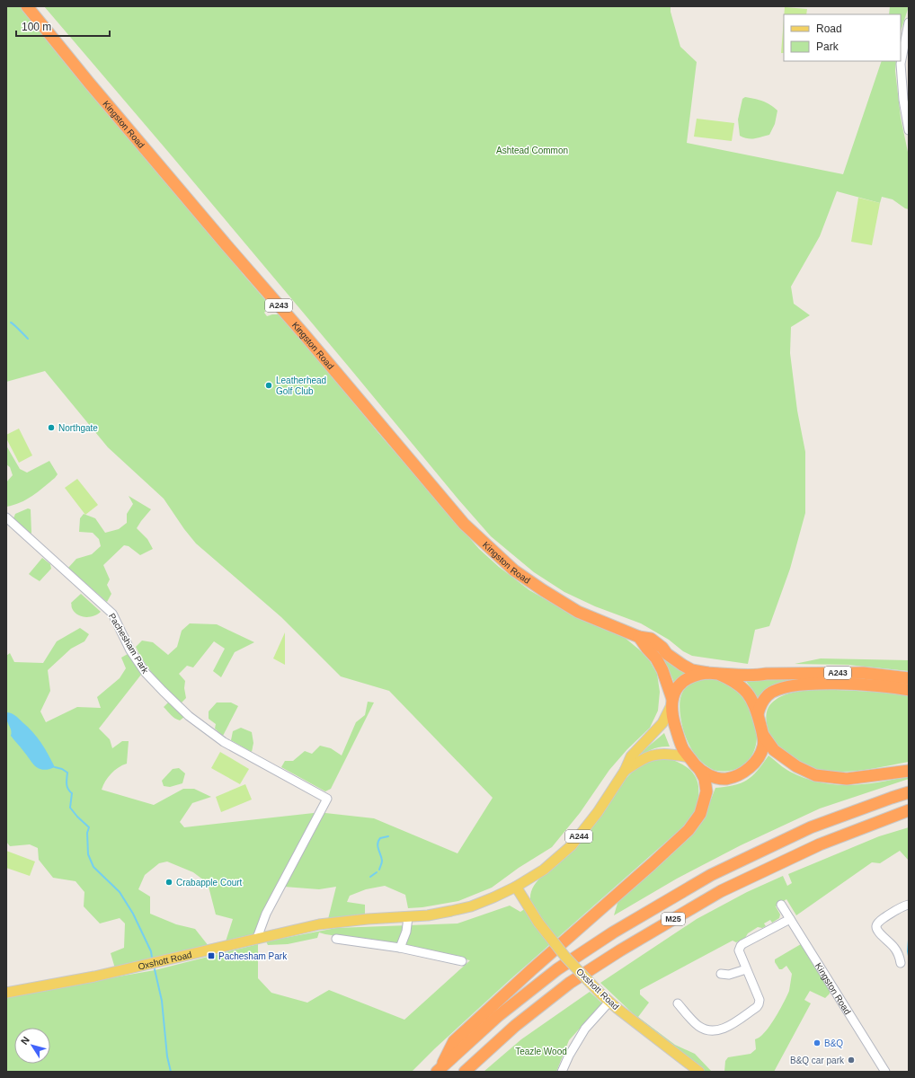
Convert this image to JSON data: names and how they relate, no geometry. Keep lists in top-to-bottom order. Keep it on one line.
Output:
{"streets":{"highway":["Kingston Road","A243","M25"],"main road":["A244","Oxshott Road"],"street":["Pachesham Park"]},"crossings":[["Kingston Road","A243"],["Kingston Road","M25"],["Kingston Road","Oxshott Road"],["A243","M25"],["A243","Oxshott Road"],["Pachesham Park","Oxshott Road"],["M25","Oxshott Road"]],"parks":["Ashtead Common","Teazle Wood"],"places":{"other":["Leatherhead Golf Club","Northgate","Crabapple Court","B&Q","B&Q car park"],"transit":["Pachesham Park"]},"legend":["Road","Park"],"scale_bar":"100 m","north":"top left"}
